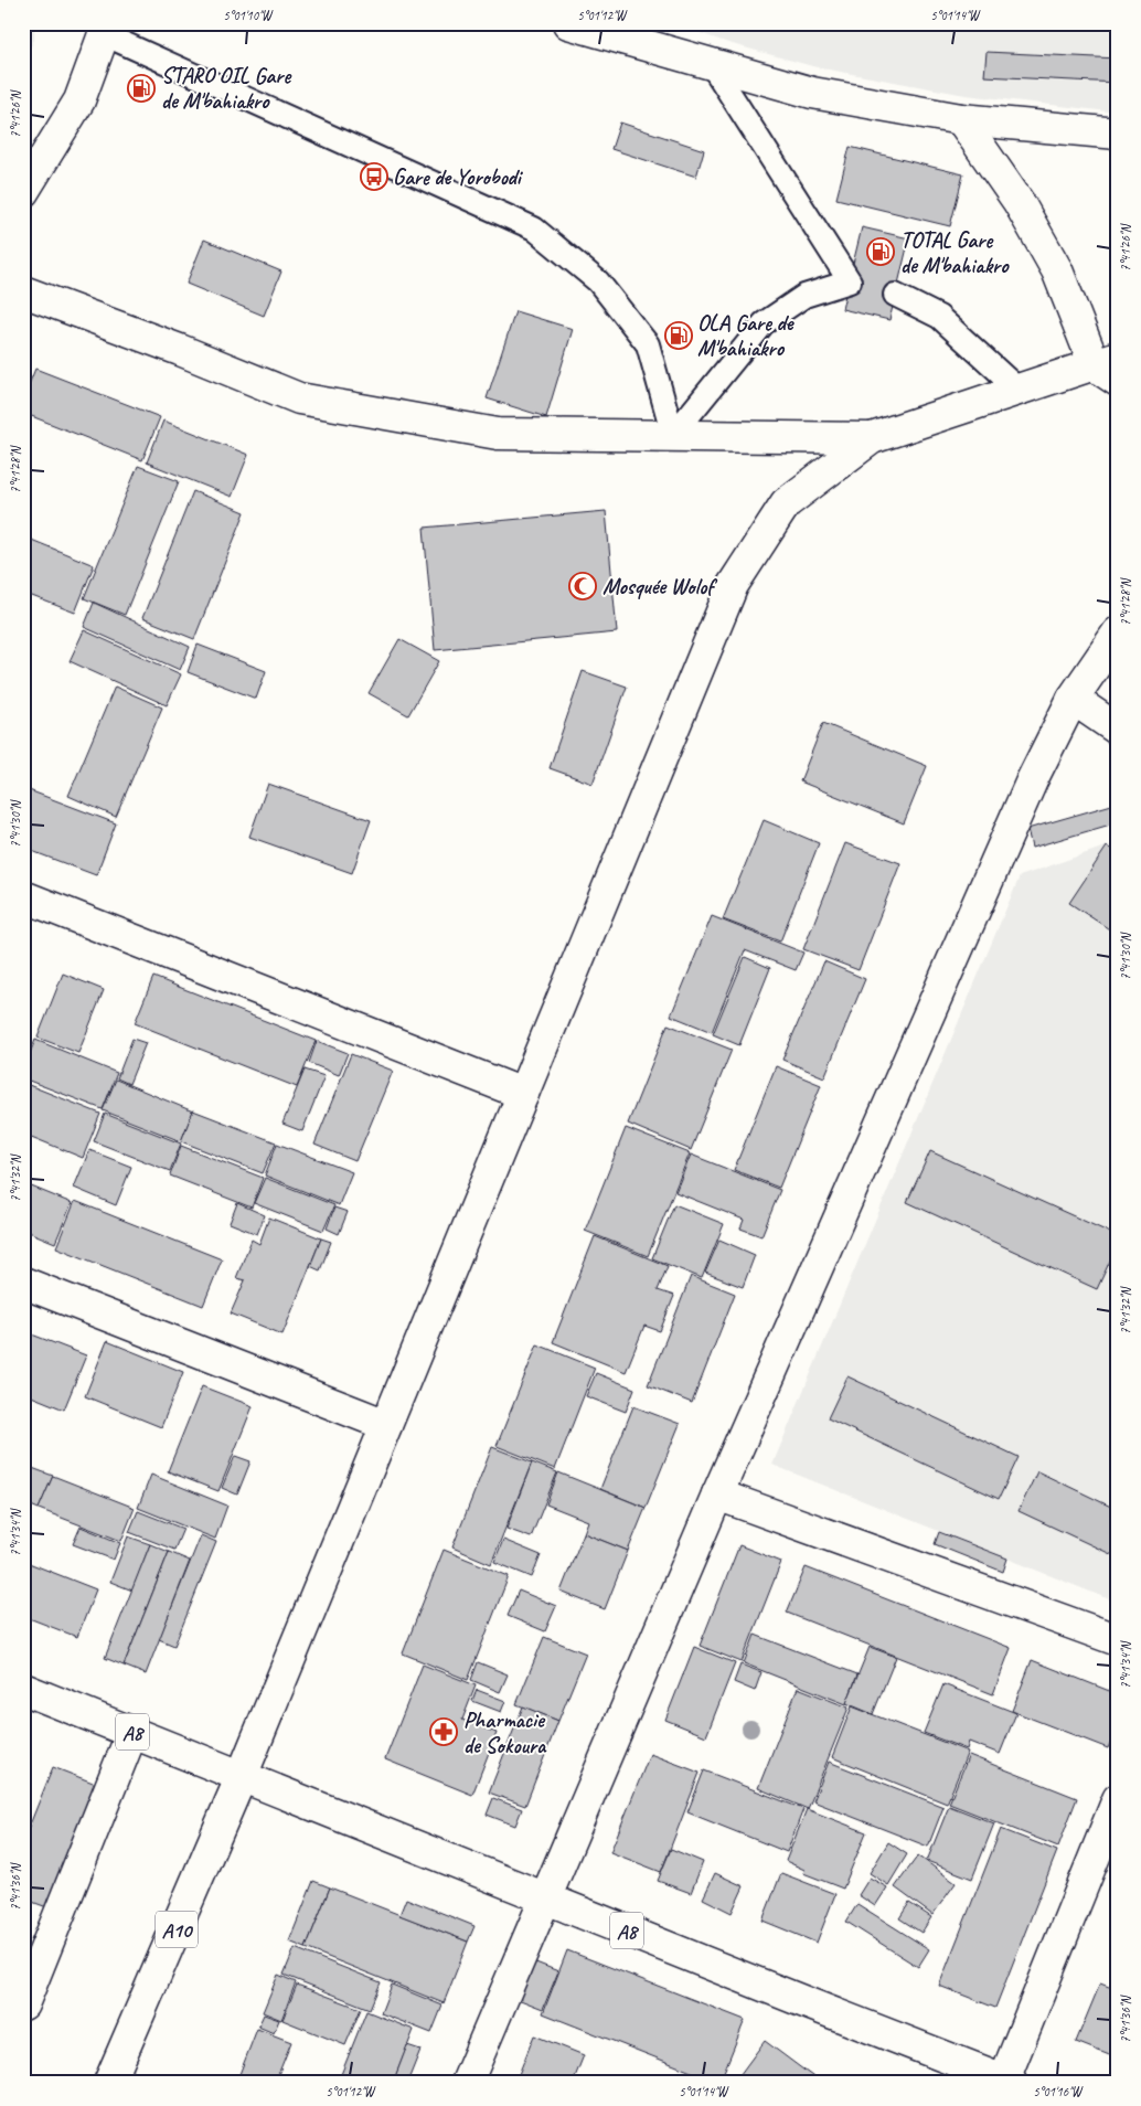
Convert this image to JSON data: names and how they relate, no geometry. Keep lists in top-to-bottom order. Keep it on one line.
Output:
{"streets":{"street":["A8","A10"]},"crossings":[["A8","A10"]],"places":{"fuel station":["STARO OIL Gare de M'bahiakro","TOTAL Gare de M'bahiakro","OLA Gare de M'bahiakro"],"bus stop":["Gare de Yorobodi"],"mosque":["Mosquée Wolof"],"pharmacy":["Pharmacie de Sokoura"]},"coordinates":["5°01'10\"W","5°01'12\"W","5°01'14\"W","7°41'26\"N","7°41'28\"N","7°41'30\"N","7°41'32\"N","7°41'34\"N","7°41'36\"N","5°01'16\"W"]}
